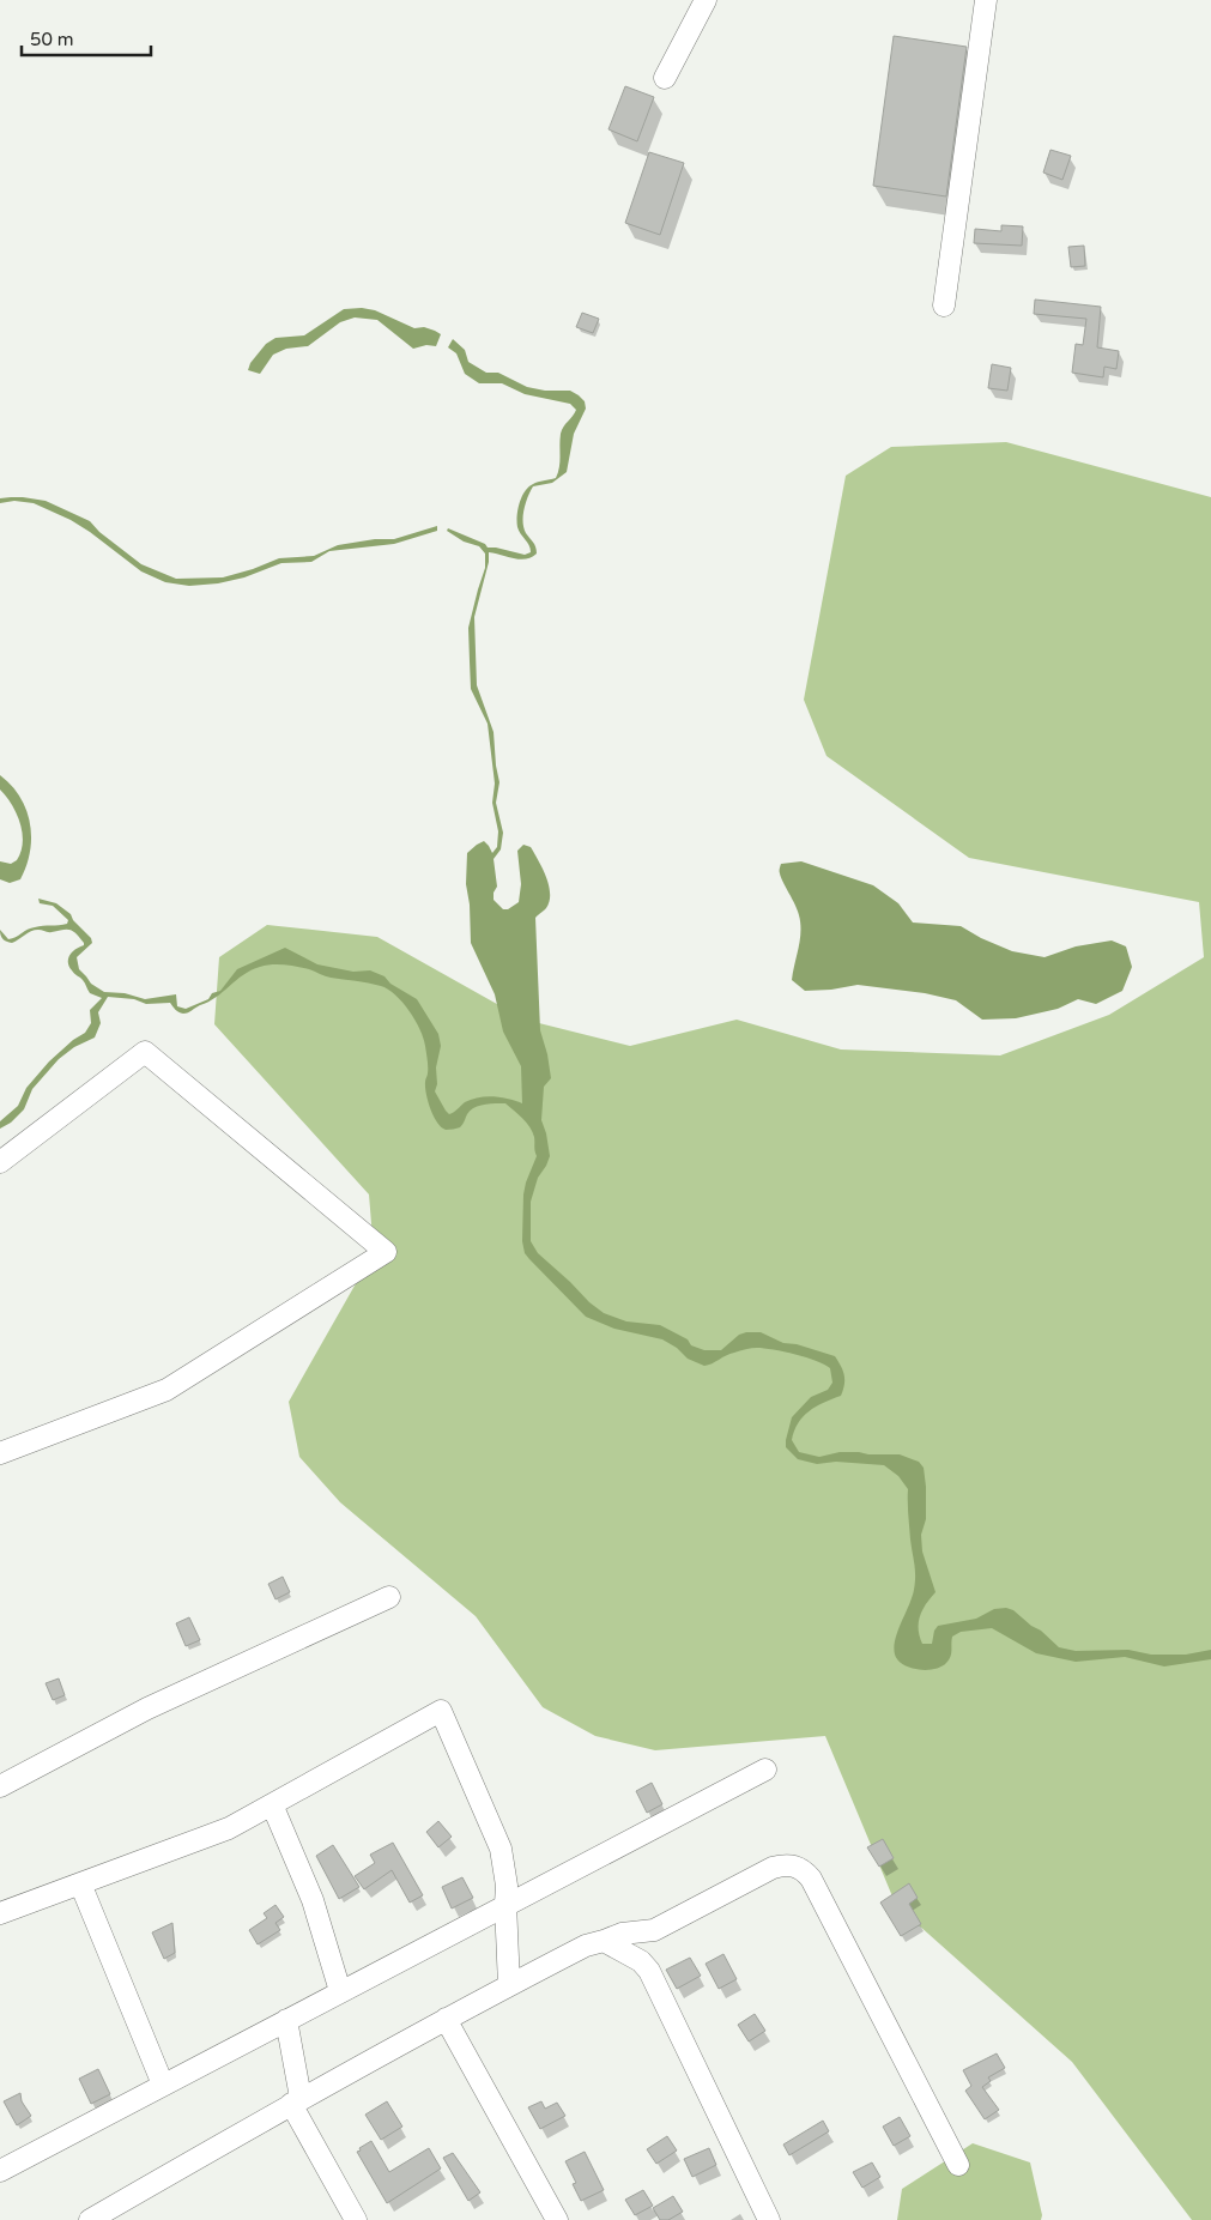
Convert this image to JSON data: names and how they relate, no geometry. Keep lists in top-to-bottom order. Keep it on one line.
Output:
{"scale_bar":"50 m"}
